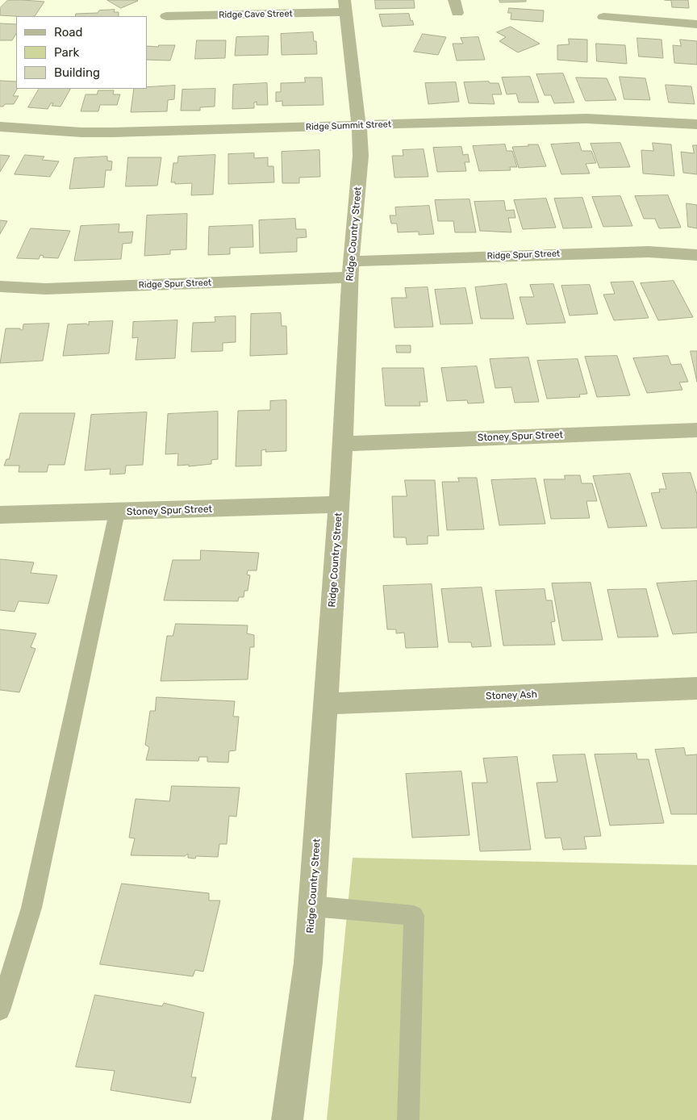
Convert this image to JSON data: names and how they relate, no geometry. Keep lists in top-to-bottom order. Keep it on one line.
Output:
{"streets":{"street":["Ridge Cave Street","Ridge Summit Street","Ridge Country Street","Ridge Spur Street","Stoney Spur Street","Stoney Ash"]},"crossings":[["Ridge Cave Street","Ridge Country Street"],["Ridge Summit Street","Ridge Country Street"],["Ridge Country Street","Ridge Spur Street"],["Ridge Country Street","Stoney Spur Street"],["Ridge Country Street","Stoney Ash"]],"legend":["Road","Park","Building"]}
